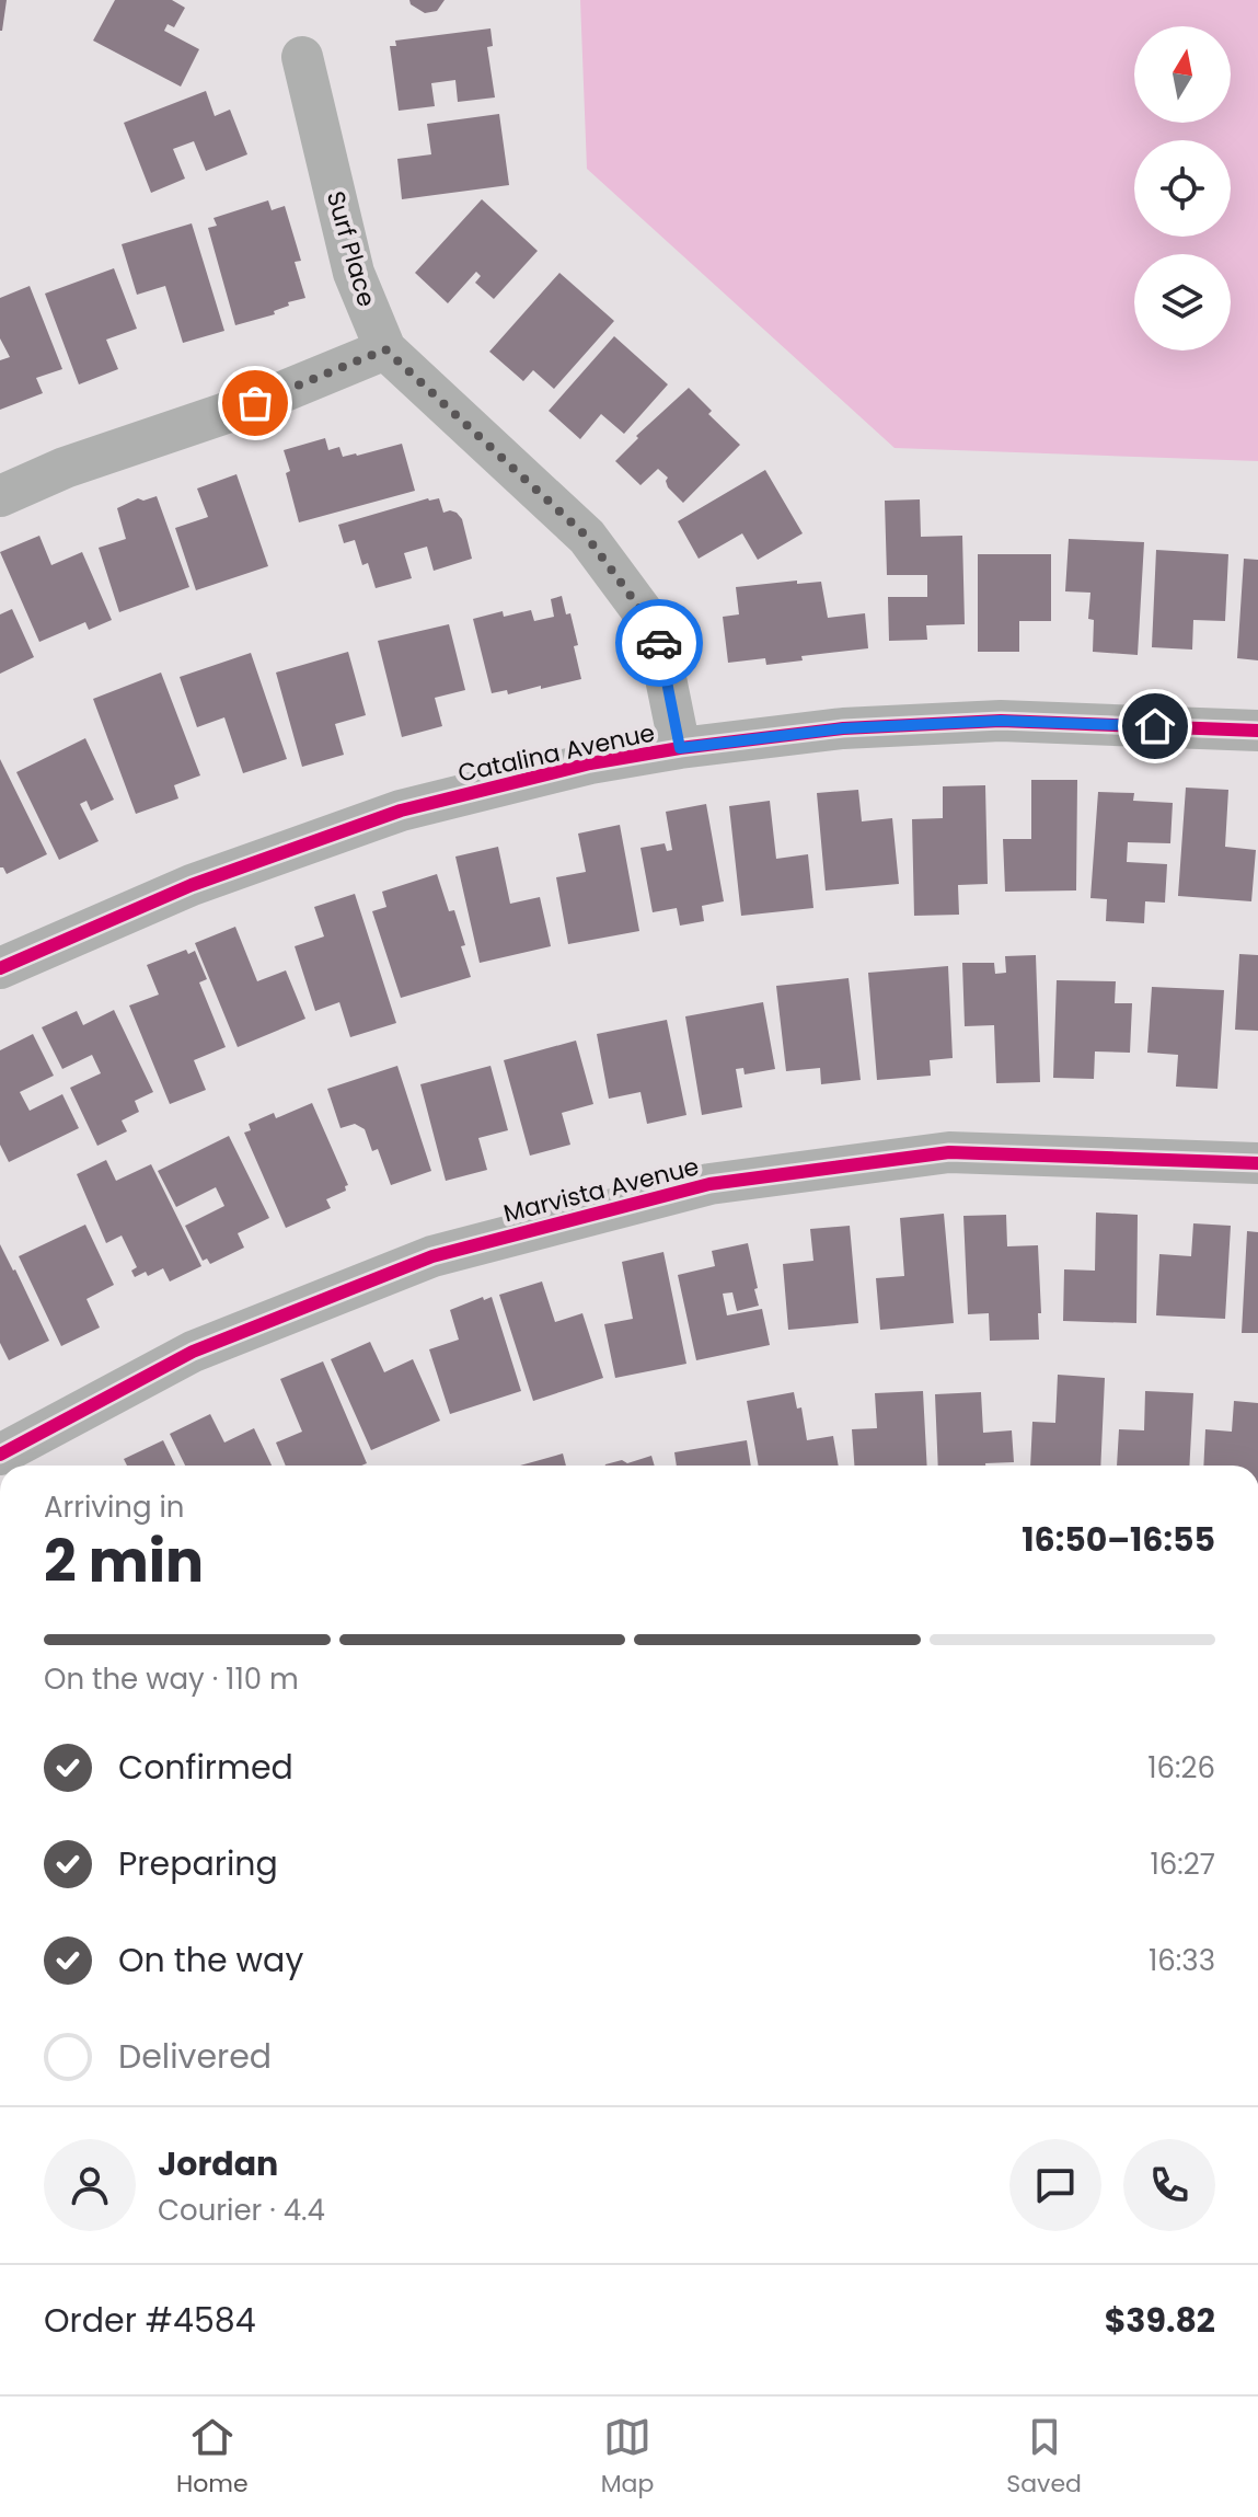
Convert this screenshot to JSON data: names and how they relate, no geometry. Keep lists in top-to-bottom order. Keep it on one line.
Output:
{"streets":{"street":["Surf Place","Catalina Avenue","Marvista Avenue"]},"crossings":[["Surf Place","Catalina Avenue"]],"north":"top","page":{"heading":["2 min","Arriving in","16:50–16:55"],"panel":["Jordan","Courier · 4.4","Order #4584","$39.82"],"bar":"On the way · 110 m","list":[["Confirmed","16:26"],["Preparing","16:27"],["On the way","16:33"],"Delivered"],"tabs":["Home","Map","Saved"]}}
